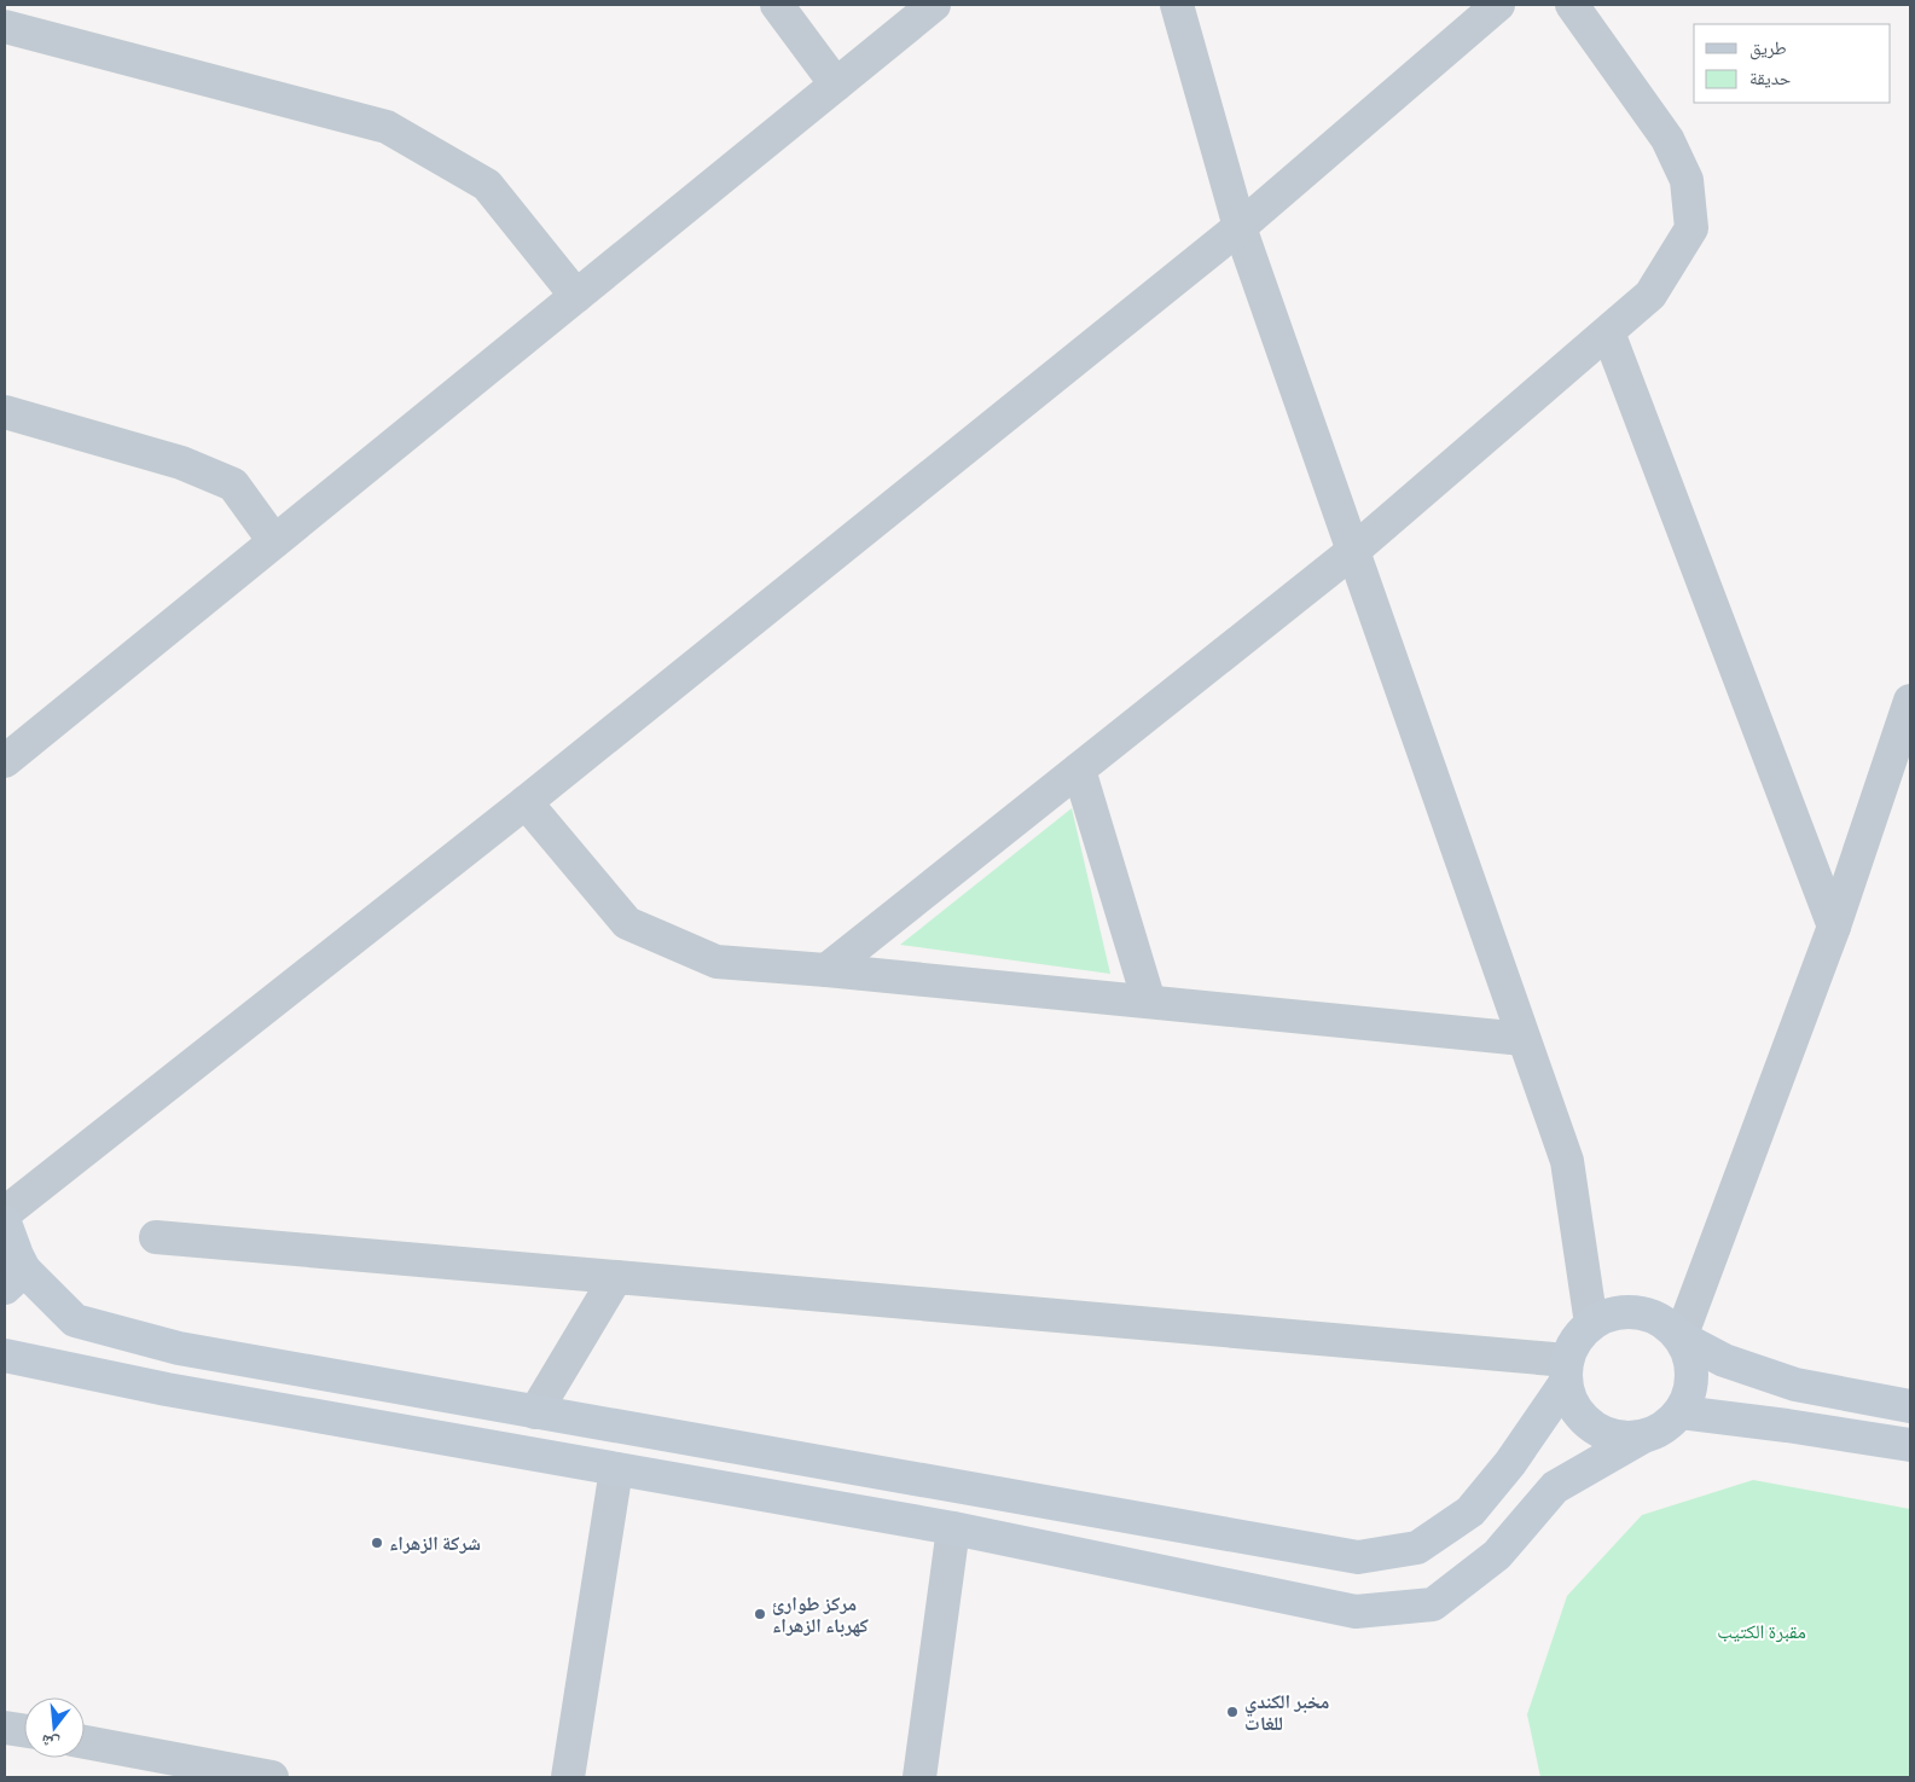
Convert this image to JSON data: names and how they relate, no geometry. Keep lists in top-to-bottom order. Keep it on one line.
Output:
{"parks":["مقبرة الكتيب"],"places":["شركة الزهراء","مركز طوارئ كهرباء الزهراء","مخبر الكندي للغات"],"legend":["طريق","حديقة"],"north":"bottom"}
